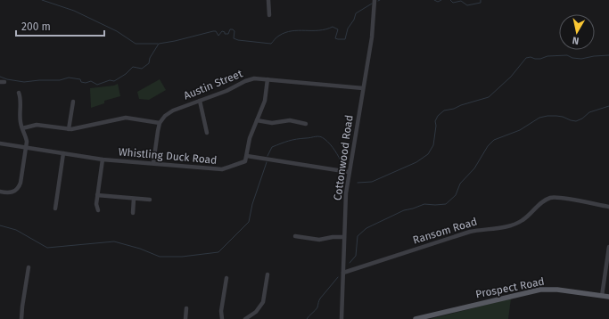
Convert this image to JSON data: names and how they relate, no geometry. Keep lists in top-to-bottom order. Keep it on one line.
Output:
{"streets":{"main road":["Prospect Road"],"street":["Austin Street","Whistling Duck Road","Cottonwood Road","Ransom Road"]},"crossings":[["Austin Street","Cottonwood Road"],["Cottonwood Road","Ransom Road"]],"scale_bar":"200 m","north":"bottom"}
